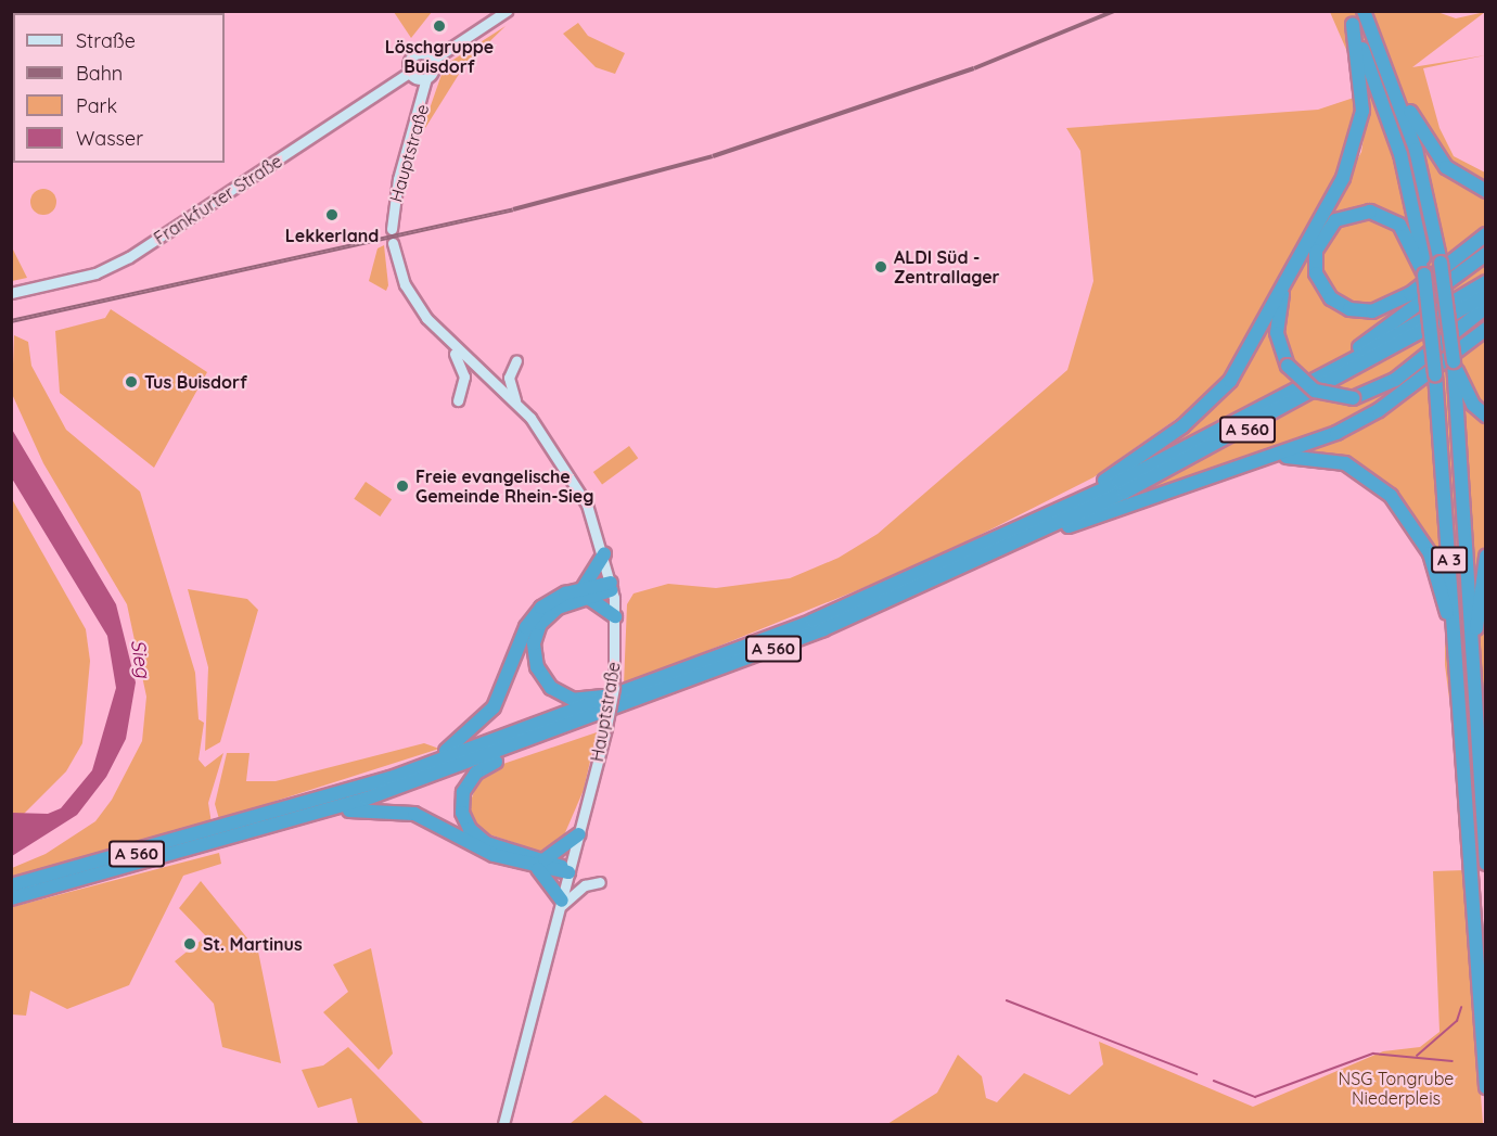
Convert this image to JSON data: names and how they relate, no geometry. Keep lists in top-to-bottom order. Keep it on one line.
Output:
{"streets":{"highway":["A 560","A 3"],"main road":["Hauptstraße","Frankfurter Straße"]},"crossings":[["Hauptstraße","Frankfurter Straße"]],"water":["Sieg"],"parks":["NSG Tongrube Niederpleis"],"places":["Löschgruppe Buisdorf","Lekkerland","ALDI Süd - Zentrallager","Tus Buisdorf","Freie evangelische Gemeinde Rhein-Sieg","St. Martinus"],"legend":["Straße","Bahn","Park","Wasser"]}
